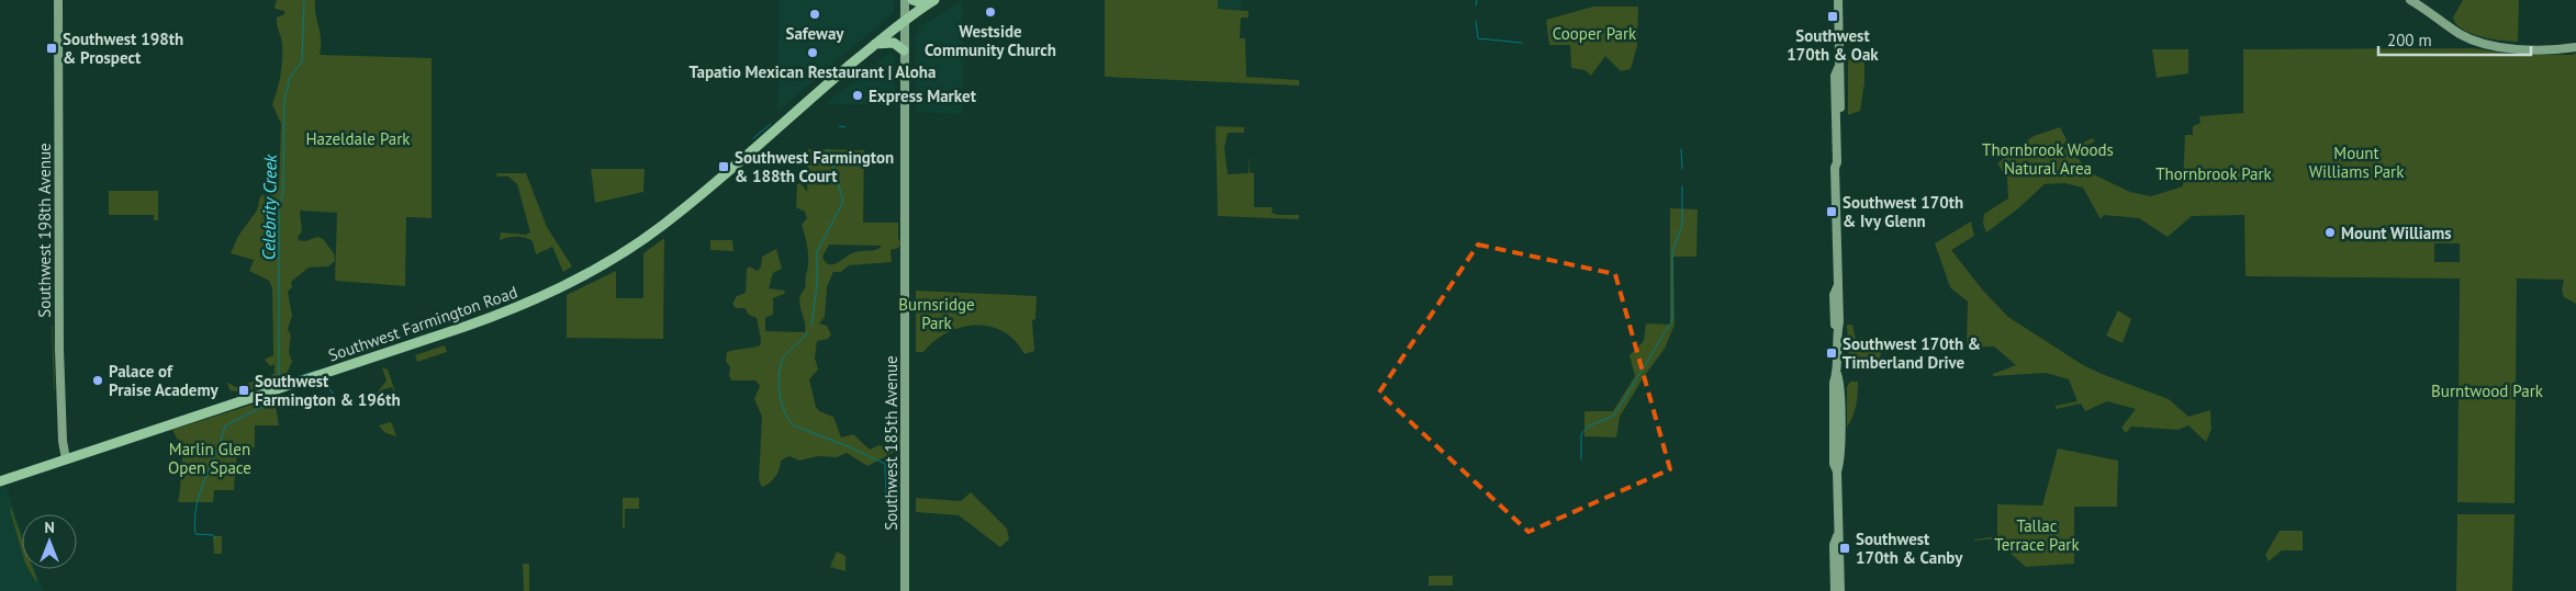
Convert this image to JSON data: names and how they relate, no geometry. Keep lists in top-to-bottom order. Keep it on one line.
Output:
{"streets":{"main road":["Southwest Farmington Road"],"street":["Southwest 198th Avenue","Southwest 185th Avenue"]},"crossings":[["Southwest 198th Avenue","Southwest Farmington Road"],["Southwest Farmington Road","Southwest 185th Avenue"]],"water":["Celebrity Creek"],"parks":["Cooper Park","Hazeldale Park","Thornbrook Woods Natural Area","Mount Williams Park","Thornbrook Park","Burnsridge Park","Burntwood Park","Marlin Glen Open Space","Tallac Terrace Park"],"places":{"other":["Westside Community Church","Safeway","Tapatio Mexican Restaurant | Aloha","Express Market","Mount Williams","Palace of Praise Academy"],"transit":["Southwest 170th & Oak","Southwest 198th & Prospect","Southwest Farmington & 188th Court","Southwest 170th & Ivy Glenn","Southwest 170th & Timberland Drive","Southwest Farmington & 196th","Southwest 170th & Canby"]},"scale_bar":"200 m","north":"top"}
